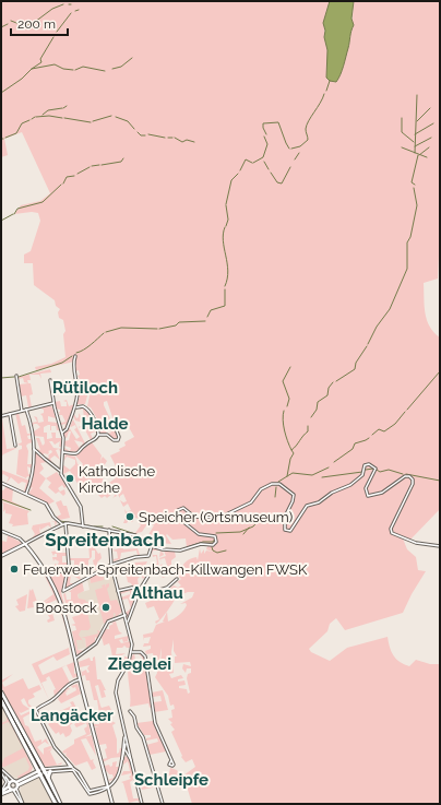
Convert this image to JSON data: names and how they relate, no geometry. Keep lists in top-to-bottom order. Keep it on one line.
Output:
{"districts":["Rütiloch","Halde","Spreitenbach","Althau","Ziegelei","Langäcker","Schleipfe"],"places":["Katholische Kirche","Speicher (Ortsmuseum)","Feuerwehr Spreitenbach-Killwangen FWSK","Boostock"],"scale_bar":"200 m"}
